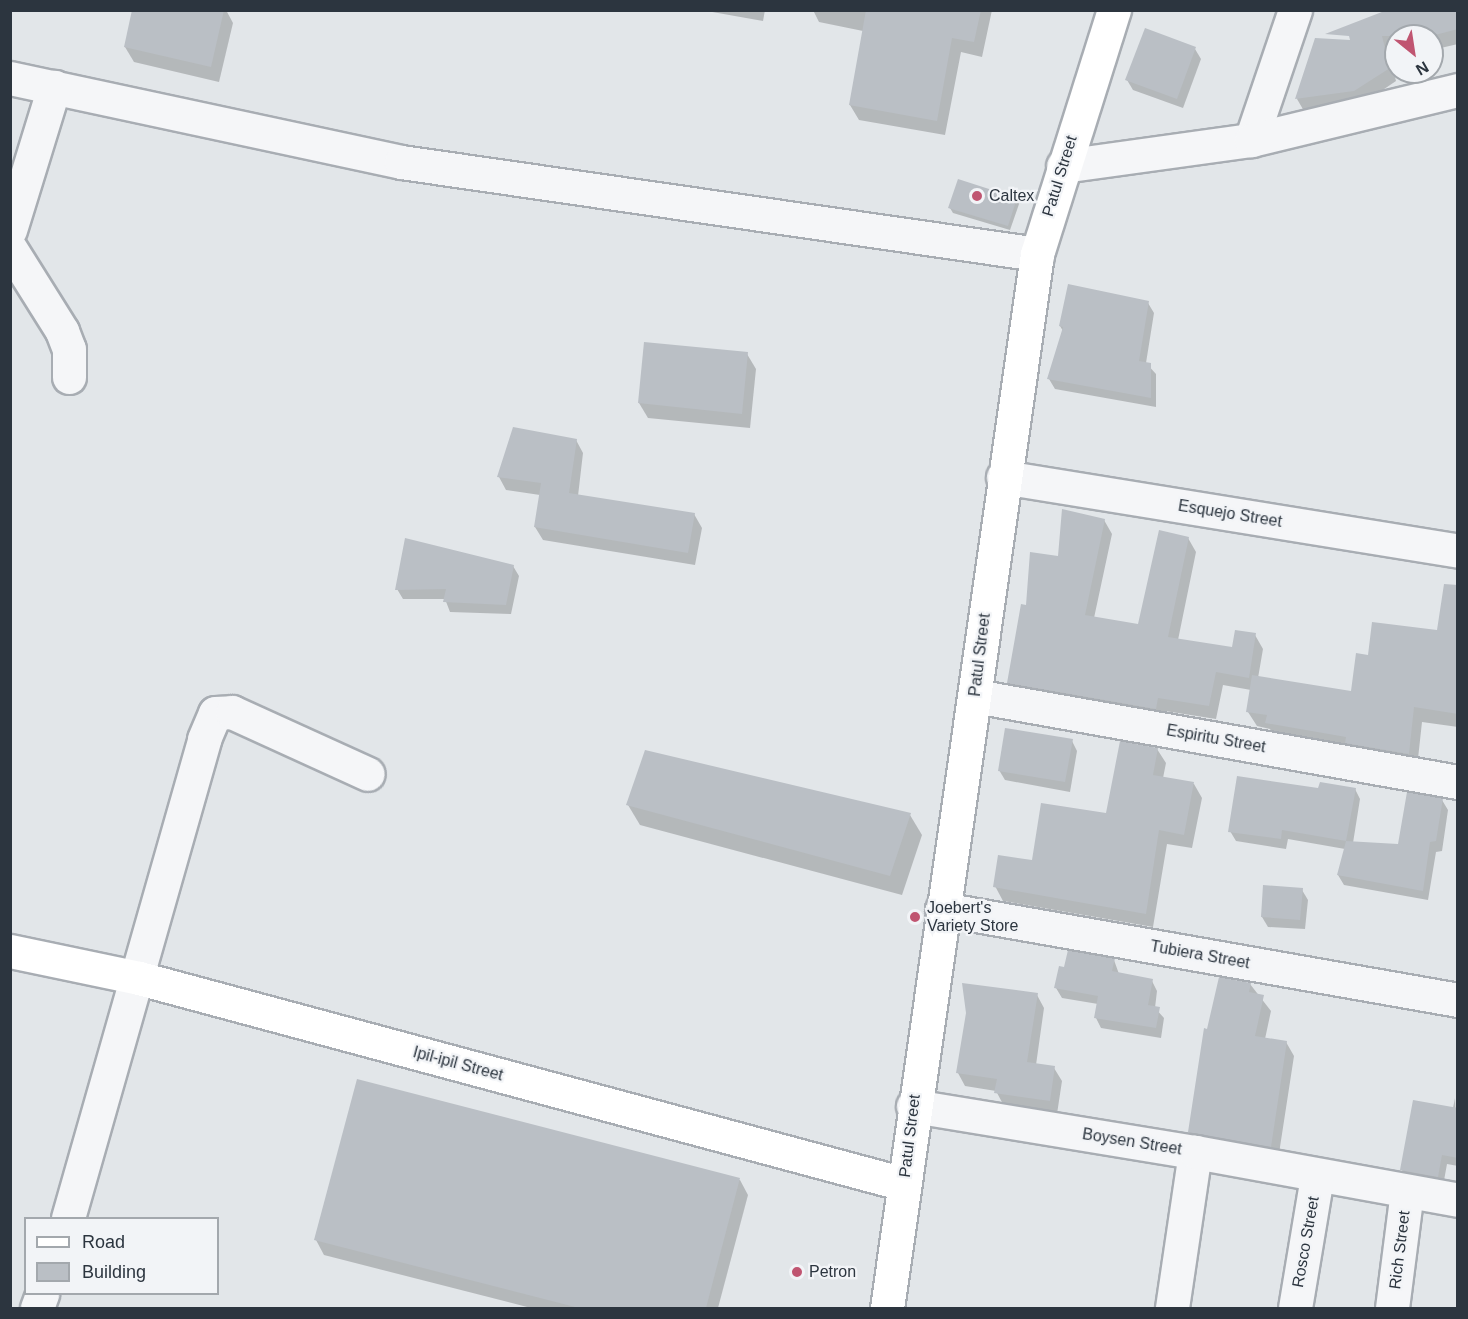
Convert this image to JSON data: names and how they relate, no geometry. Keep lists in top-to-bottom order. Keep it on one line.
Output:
{"streets":{"main road":["Patul Street","Ipil-ipil Street"],"street":["Esquejo Street","Espiritu Street","Tubiera Street","Boysen Street","Rosco Street","Rich Street"]},"crossings":[["Patul Street","Esquejo Street"],["Patul Street","Espiritu Street"],["Patul Street","Tubiera Street"],["Patul Street","Ipil-ipil Street"],["Patul Street","Boysen Street"]],"places":["Caltex","Joebert's Variety Store","Petron"],"legend":["Road","Building"],"north":"bottom right"}
